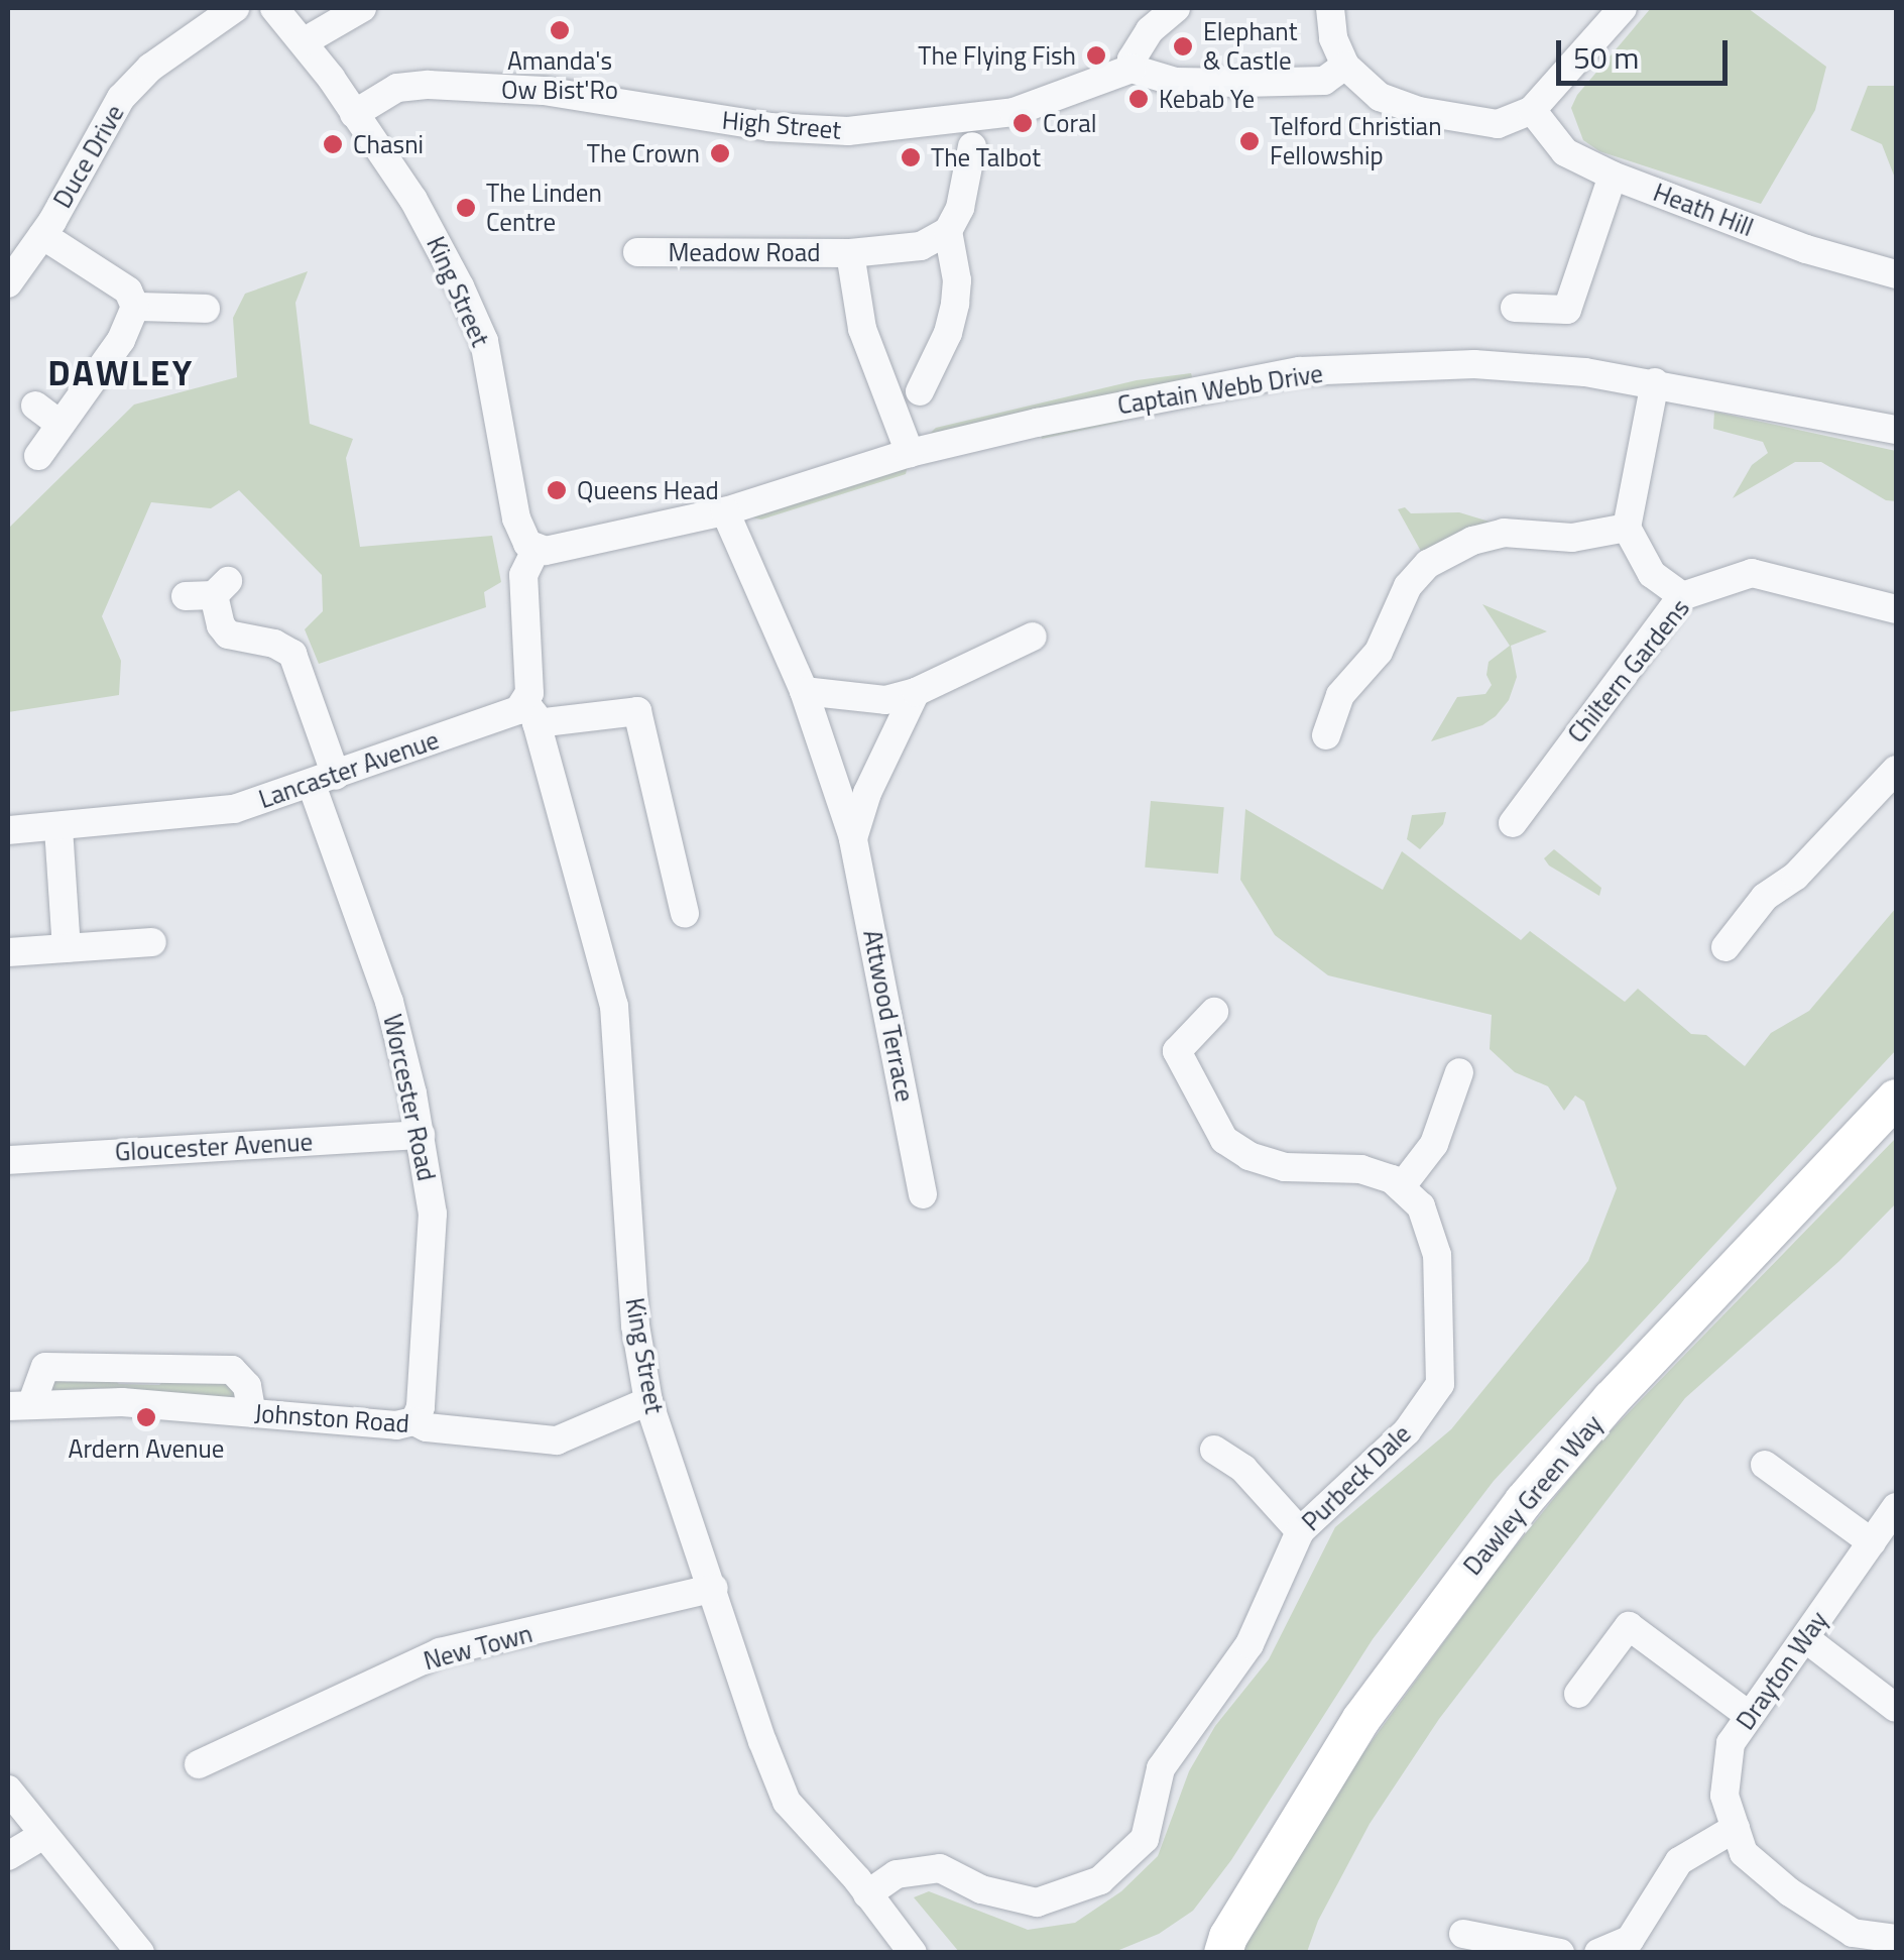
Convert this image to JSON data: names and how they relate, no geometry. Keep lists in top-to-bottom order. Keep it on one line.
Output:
{"streets":{"main road":["Dawley Green Way"],"street":["High Street","Duce Drive","Heath Hill","Meadow Road","King Street","Captain Webb Drive","Chiltern Gardens","Lancaster Avenue","Attwood Terrace","Worcester Road","Gloucester Avenue","Johnston Road","Purbeck Dale","New Town","Drayton Way"]},"crossings":[["High Street","King Street"],["Meadow Road","Captain Webb Drive"],["King Street","Captain Webb Drive"],["King Street","Lancaster Avenue"],["King Street","Johnston Road"],["King Street","Purbeck Dale"],["King Street","New Town"],["Captain Webb Drive","Attwood Terrace"],["Lancaster Avenue","Worcester Road"],["Worcester Road","Gloucester Avenue"],["Worcester Road","Johnston Road"]],"districts":["DAWLEY"],"places":["Amanda's Ow Bist'Ro","Elephant & Castle","The Flying Fish","Kebab Ye","Coral","Telford Christian Fellowship","Chasni","The Crown","The Talbot","The Linden Centre","Queens Head","Ardern Avenue"],"scale_bar":"50 m"}
